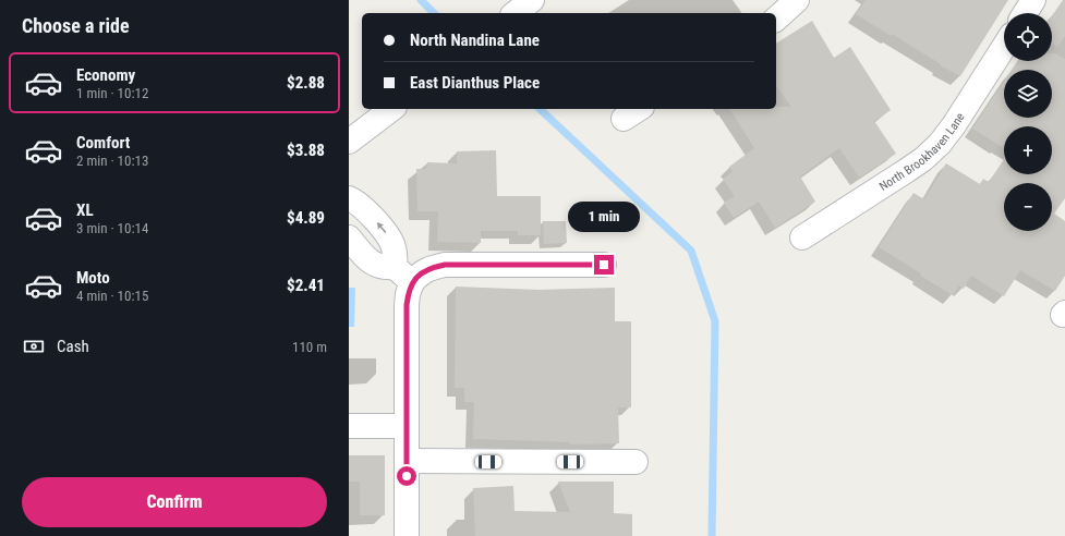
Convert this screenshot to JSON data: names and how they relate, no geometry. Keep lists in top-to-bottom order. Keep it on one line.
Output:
{"streets":{"street":["North Brookhaven Lane"]},"page":{"heading":"Choose a ride","map_buttons":["+","−"],"banner":["North Nandina Lane","East Dianthus Place"],"list":[{"name":"Economy","note":"1 min · 10:12","value":"$2.88"},{"name":"Comfort","note":"2 min · 10:13","value":"$3.88"},{"name":"XL","note":"3 min · 10:14","value":"$4.89"},{"name":"Moto","note":"4 min · 10:15","value":"$2.41"}],"bubble":"1 min","pay":["Cash","110 m"],"buttons":"Confirm"}}
